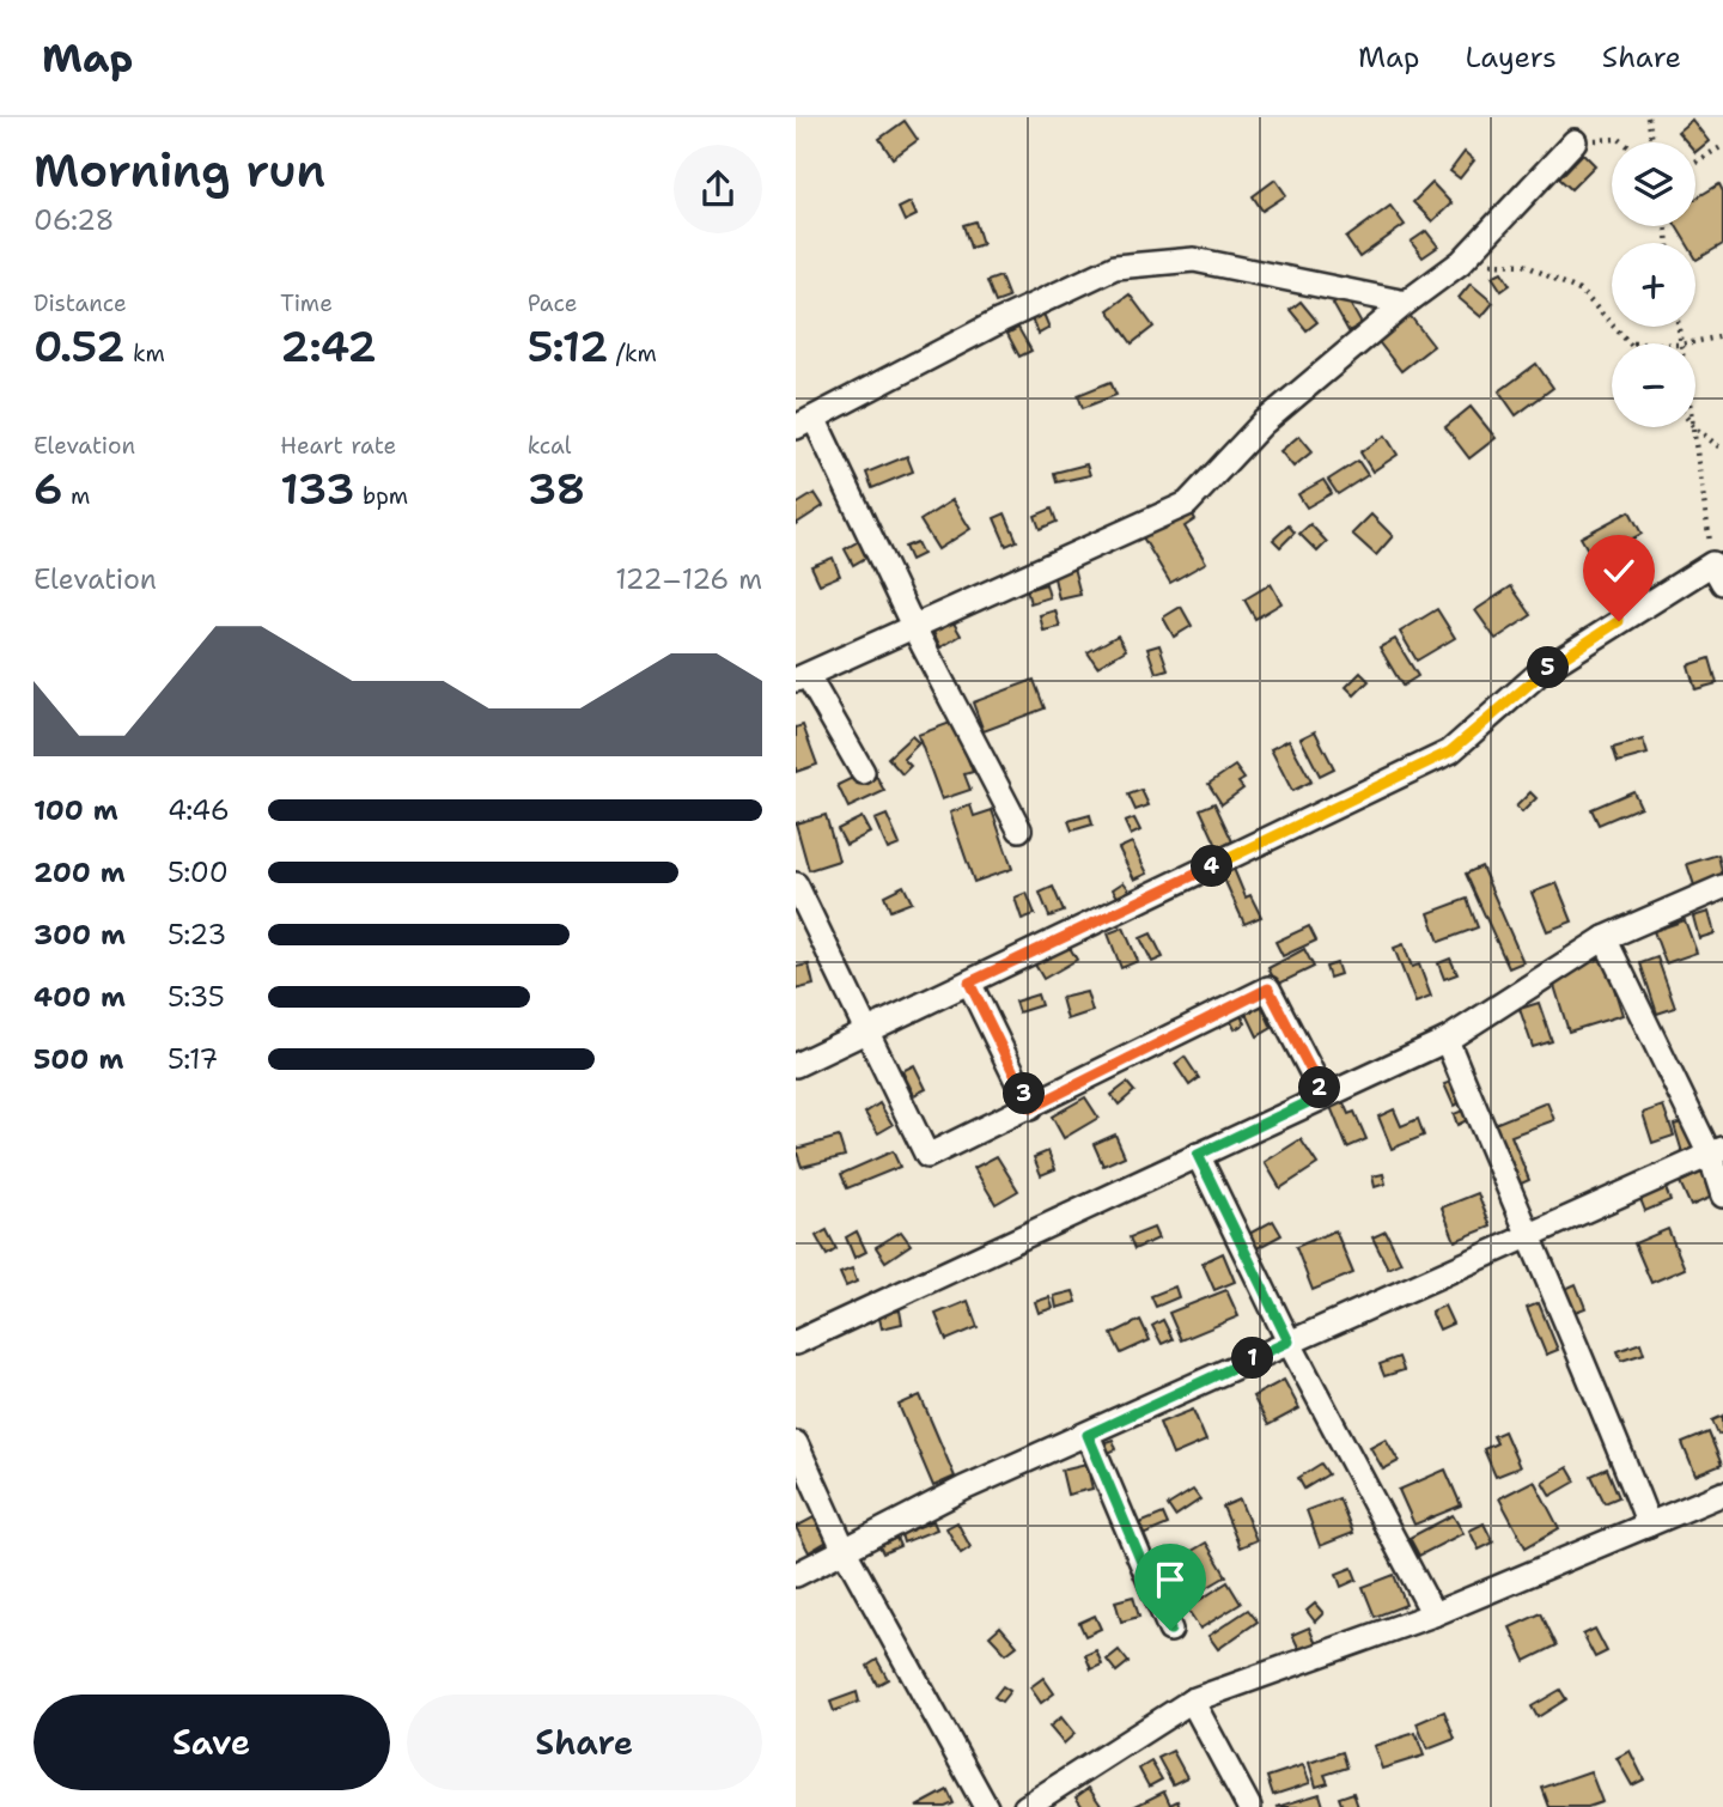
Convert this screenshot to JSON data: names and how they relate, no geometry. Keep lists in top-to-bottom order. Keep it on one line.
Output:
{"page":{"header":"Map","nav":["Map","Layers","Share"],"heading":["Morning run","06:28"],"map_buttons":["+","−"],"stats":[["Distance","0.52 km"],["Time","2:42"],["Pace","5:12 /km"],["Elevation","6 m"],["Heart rate","133 bpm"],["kcal","38"]],"chart":["Elevation","122–126 m"],"pins":["5","4","2","3","1"],"list":[{"name":"100 m","note":"4:46"},{"name":"200 m","note":"5:00"},{"name":"300 m","note":"5:23"},{"name":"400 m","note":"5:35"},{"name":"500 m","note":"5:17"}],"buttons":["Save","Share"]}}
